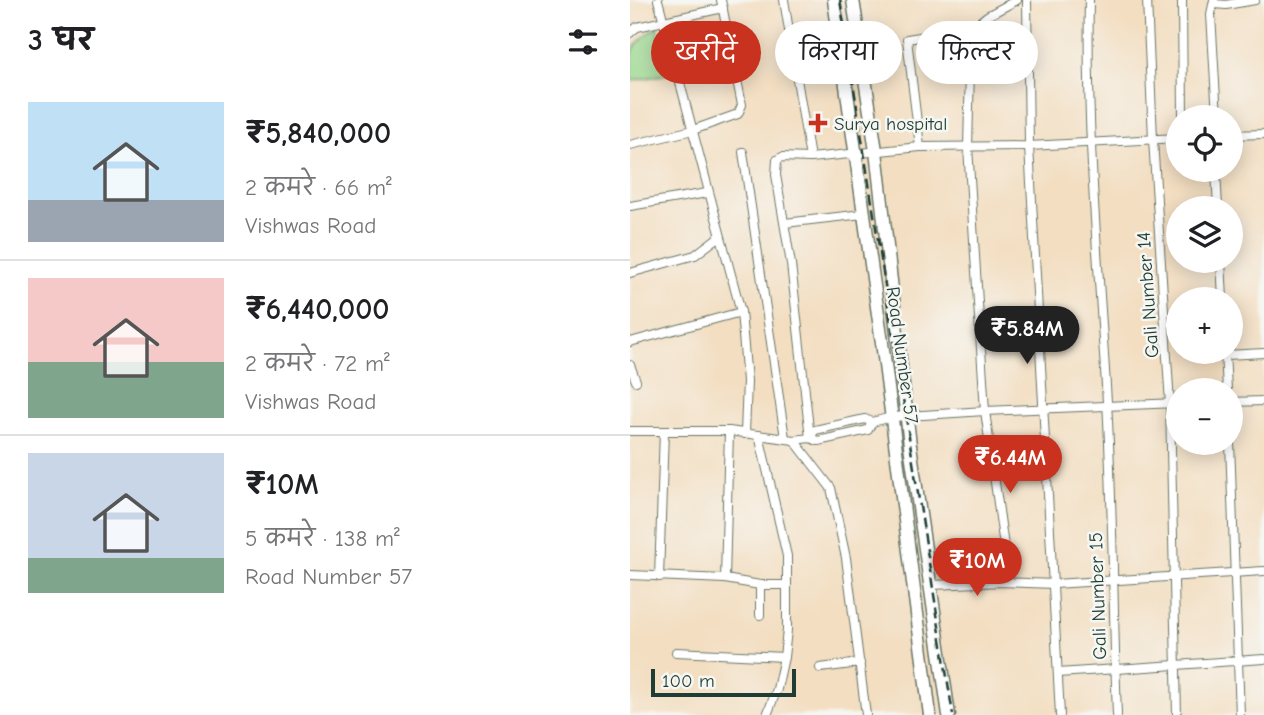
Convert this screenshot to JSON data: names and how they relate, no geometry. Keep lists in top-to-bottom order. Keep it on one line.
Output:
{"streets":{"main road":["Road Number 57"],"street":["Gali Number 14","Gali Number 15"]},"places":{"health":["Surya hospital"]},"scale_bar":"100 m","page":{"heading":"3 घर","chip":["खरीदें","किराया","फ़िल्टर"],"list":[{"name":"₹5,840,000","note":"2 कमरे · 66 m² · Vishwas Road"},{"name":"₹6,440,000","note":"2 कमरे · 72 m² · Vishwas Road"},{"name":"₹10M","note":"5 कमरे · 138 m² · Road Number 57"}],"map_buttons":["+","−"],"price":["₹5.84M","₹6.44M","₹10M"],"scale":"100 m"}}
